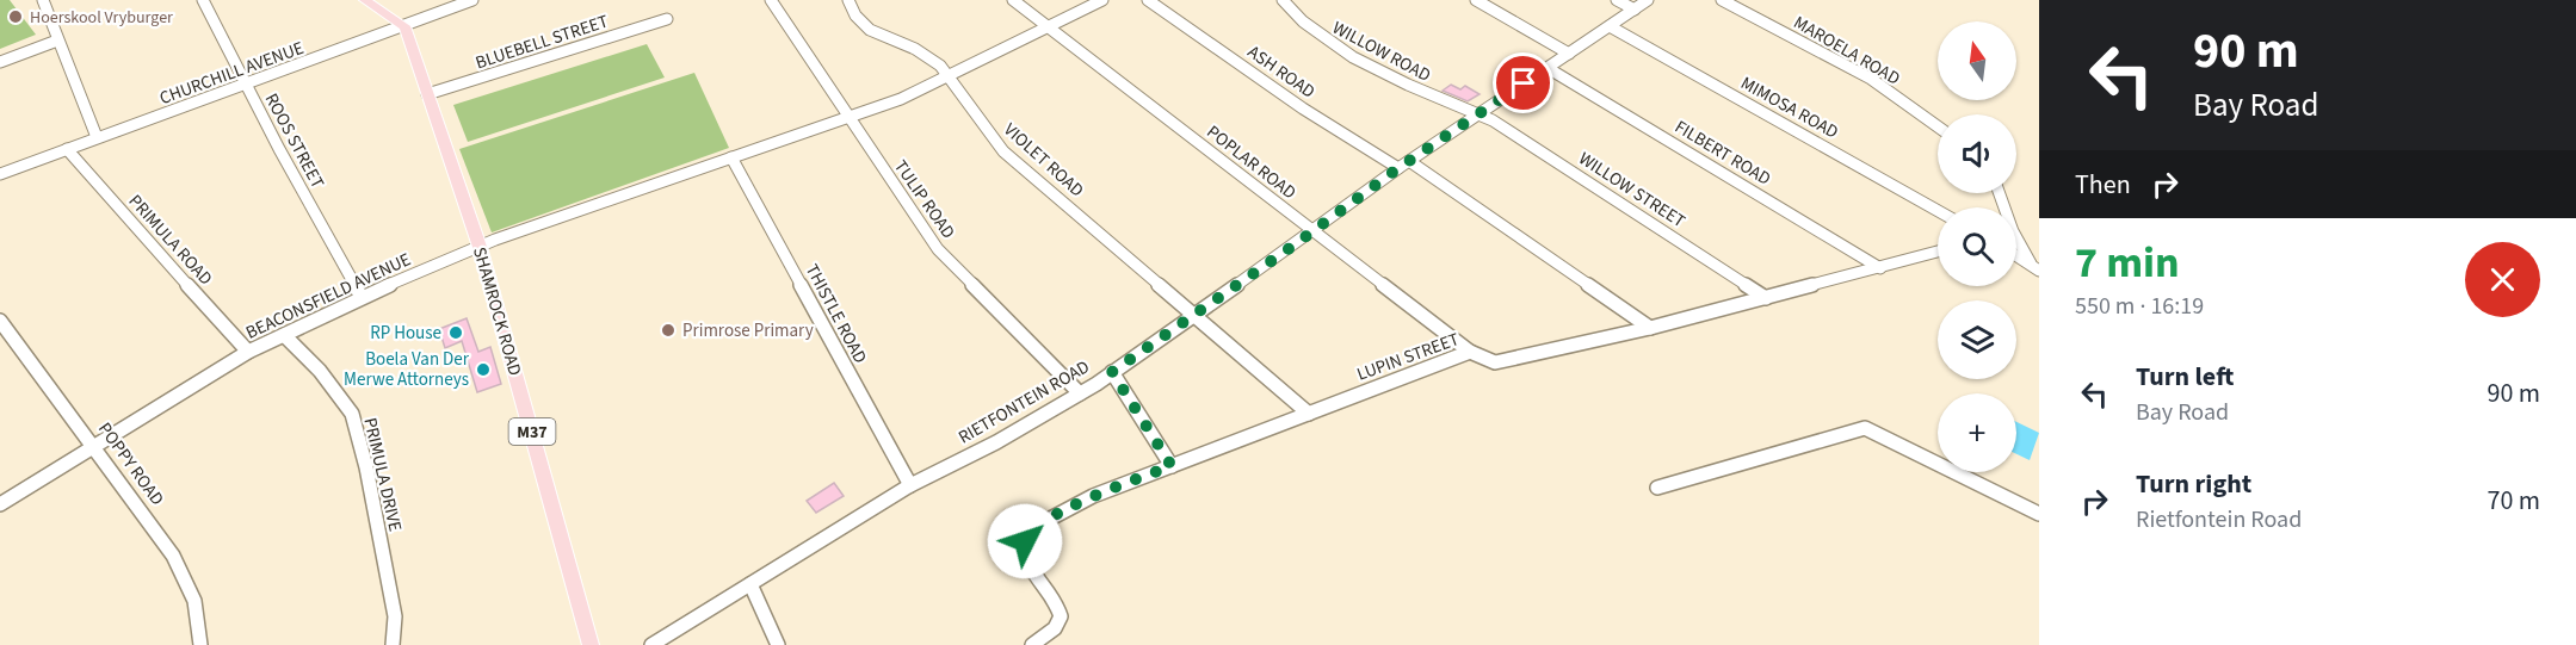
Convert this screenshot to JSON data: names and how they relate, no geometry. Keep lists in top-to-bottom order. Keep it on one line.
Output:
{"streets":{"main road":["SHAMROCK ROAD","M37"],"street":["BLUEBELL STREET","MAROELA ROAD","WILLOW ROAD","ASH ROAD","CHURCHILL AVENUE","MIMOSA ROAD","ROOS STREET","FILBERT ROAD","VIOLET ROAD","POPLAR ROAD","WILLOW STREET","TULIP ROAD","PRIMULA ROAD","BEACONSFIELD AVENUE","THISTLE ROAD","LUPIN STREET","RIETFONTEIN ROAD","POPPY ROAD","PRIMULA DRIVE"]},"crossings":[["BLUEBELL STREET","SHAMROCK ROAD"],["WILLOW ROAD","WILLOW STREET"],["WILLOW ROAD","RIETFONTEIN ROAD"],["ASH ROAD","LUPIN STREET"],["ASH ROAD","RIETFONTEIN ROAD"],["CHURCHILL AVENUE","ROOS STREET"],["CHURCHILL AVENUE","PRIMULA ROAD"],["CHURCHILL AVENUE","SHAMROCK ROAD"],["MIMOSA ROAD","RIETFONTEIN ROAD"],["ROOS STREET","BEACONSFIELD AVENUE"],["FILBERT ROAD","LUPIN STREET"],["FILBERT ROAD","RIETFONTEIN ROAD"],["VIOLET ROAD","BEACONSFIELD AVENUE"],["VIOLET ROAD","LUPIN STREET"],["VIOLET ROAD","RIETFONTEIN ROAD"],["POPLAR ROAD","BEACONSFIELD AVENUE"],["POPLAR ROAD","LUPIN STREET"],["POPLAR ROAD","RIETFONTEIN ROAD"],["WILLOW STREET","LUPIN STREET"],["WILLOW STREET","RIETFONTEIN ROAD"],["TULIP ROAD","BEACONSFIELD AVENUE"],["TULIP ROAD","RIETFONTEIN ROAD"],["PRIMULA ROAD","BEACONSFIELD AVENUE"],["BEACONSFIELD AVENUE","SHAMROCK ROAD"],["BEACONSFIELD AVENUE","THISTLE ROAD"],["BEACONSFIELD AVENUE","POPPY ROAD"],["BEACONSFIELD AVENUE","PRIMULA DRIVE"],["THISTLE ROAD","RIETFONTEIN ROAD"]],"places":["Hoerskool Vryburger","Primrose Primary","RP House","Boela Van Der Merwe Attorneys"],"north":"top","page":{"turn":["90 m","Bay Road"],"map_buttons":"+","then":"Then","heading":["7 min","550 m · 16:19"],"list":[{"name":"Turn left","note":"Bay Road","value":"90 m"},{"name":"Turn right","note":"Rietfontein Road","value":"70 m"}]}}
